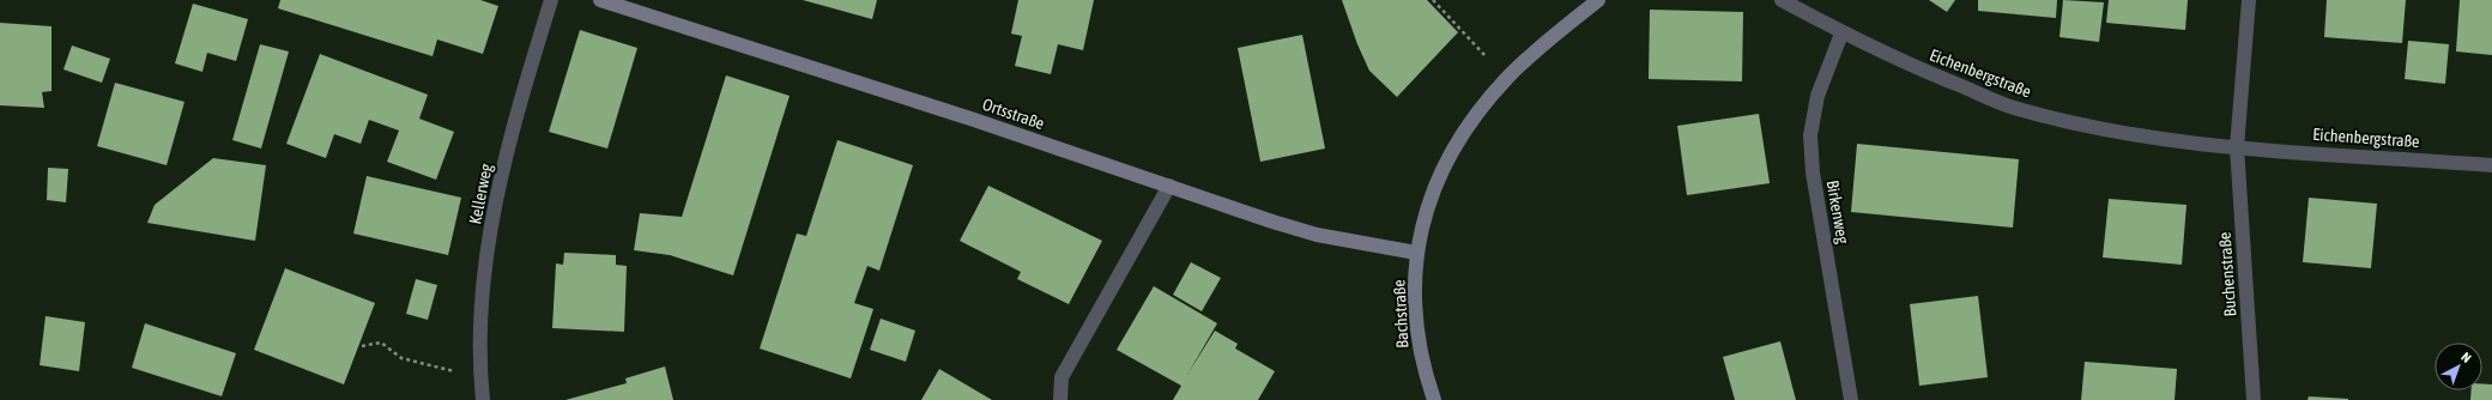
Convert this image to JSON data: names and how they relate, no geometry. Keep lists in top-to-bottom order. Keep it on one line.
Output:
{"streets":{"street":["Eichenbergstraße","Ortsstraße","Kellerweg","Birkenweg","Buchenstraße","Bachstraße"]},"crossings":[["Eichenbergstraße","Birkenweg"],["Eichenbergstraße","Buchenstraße"],["Ortsstraße","Bachstraße"]],"north":"top right"}
